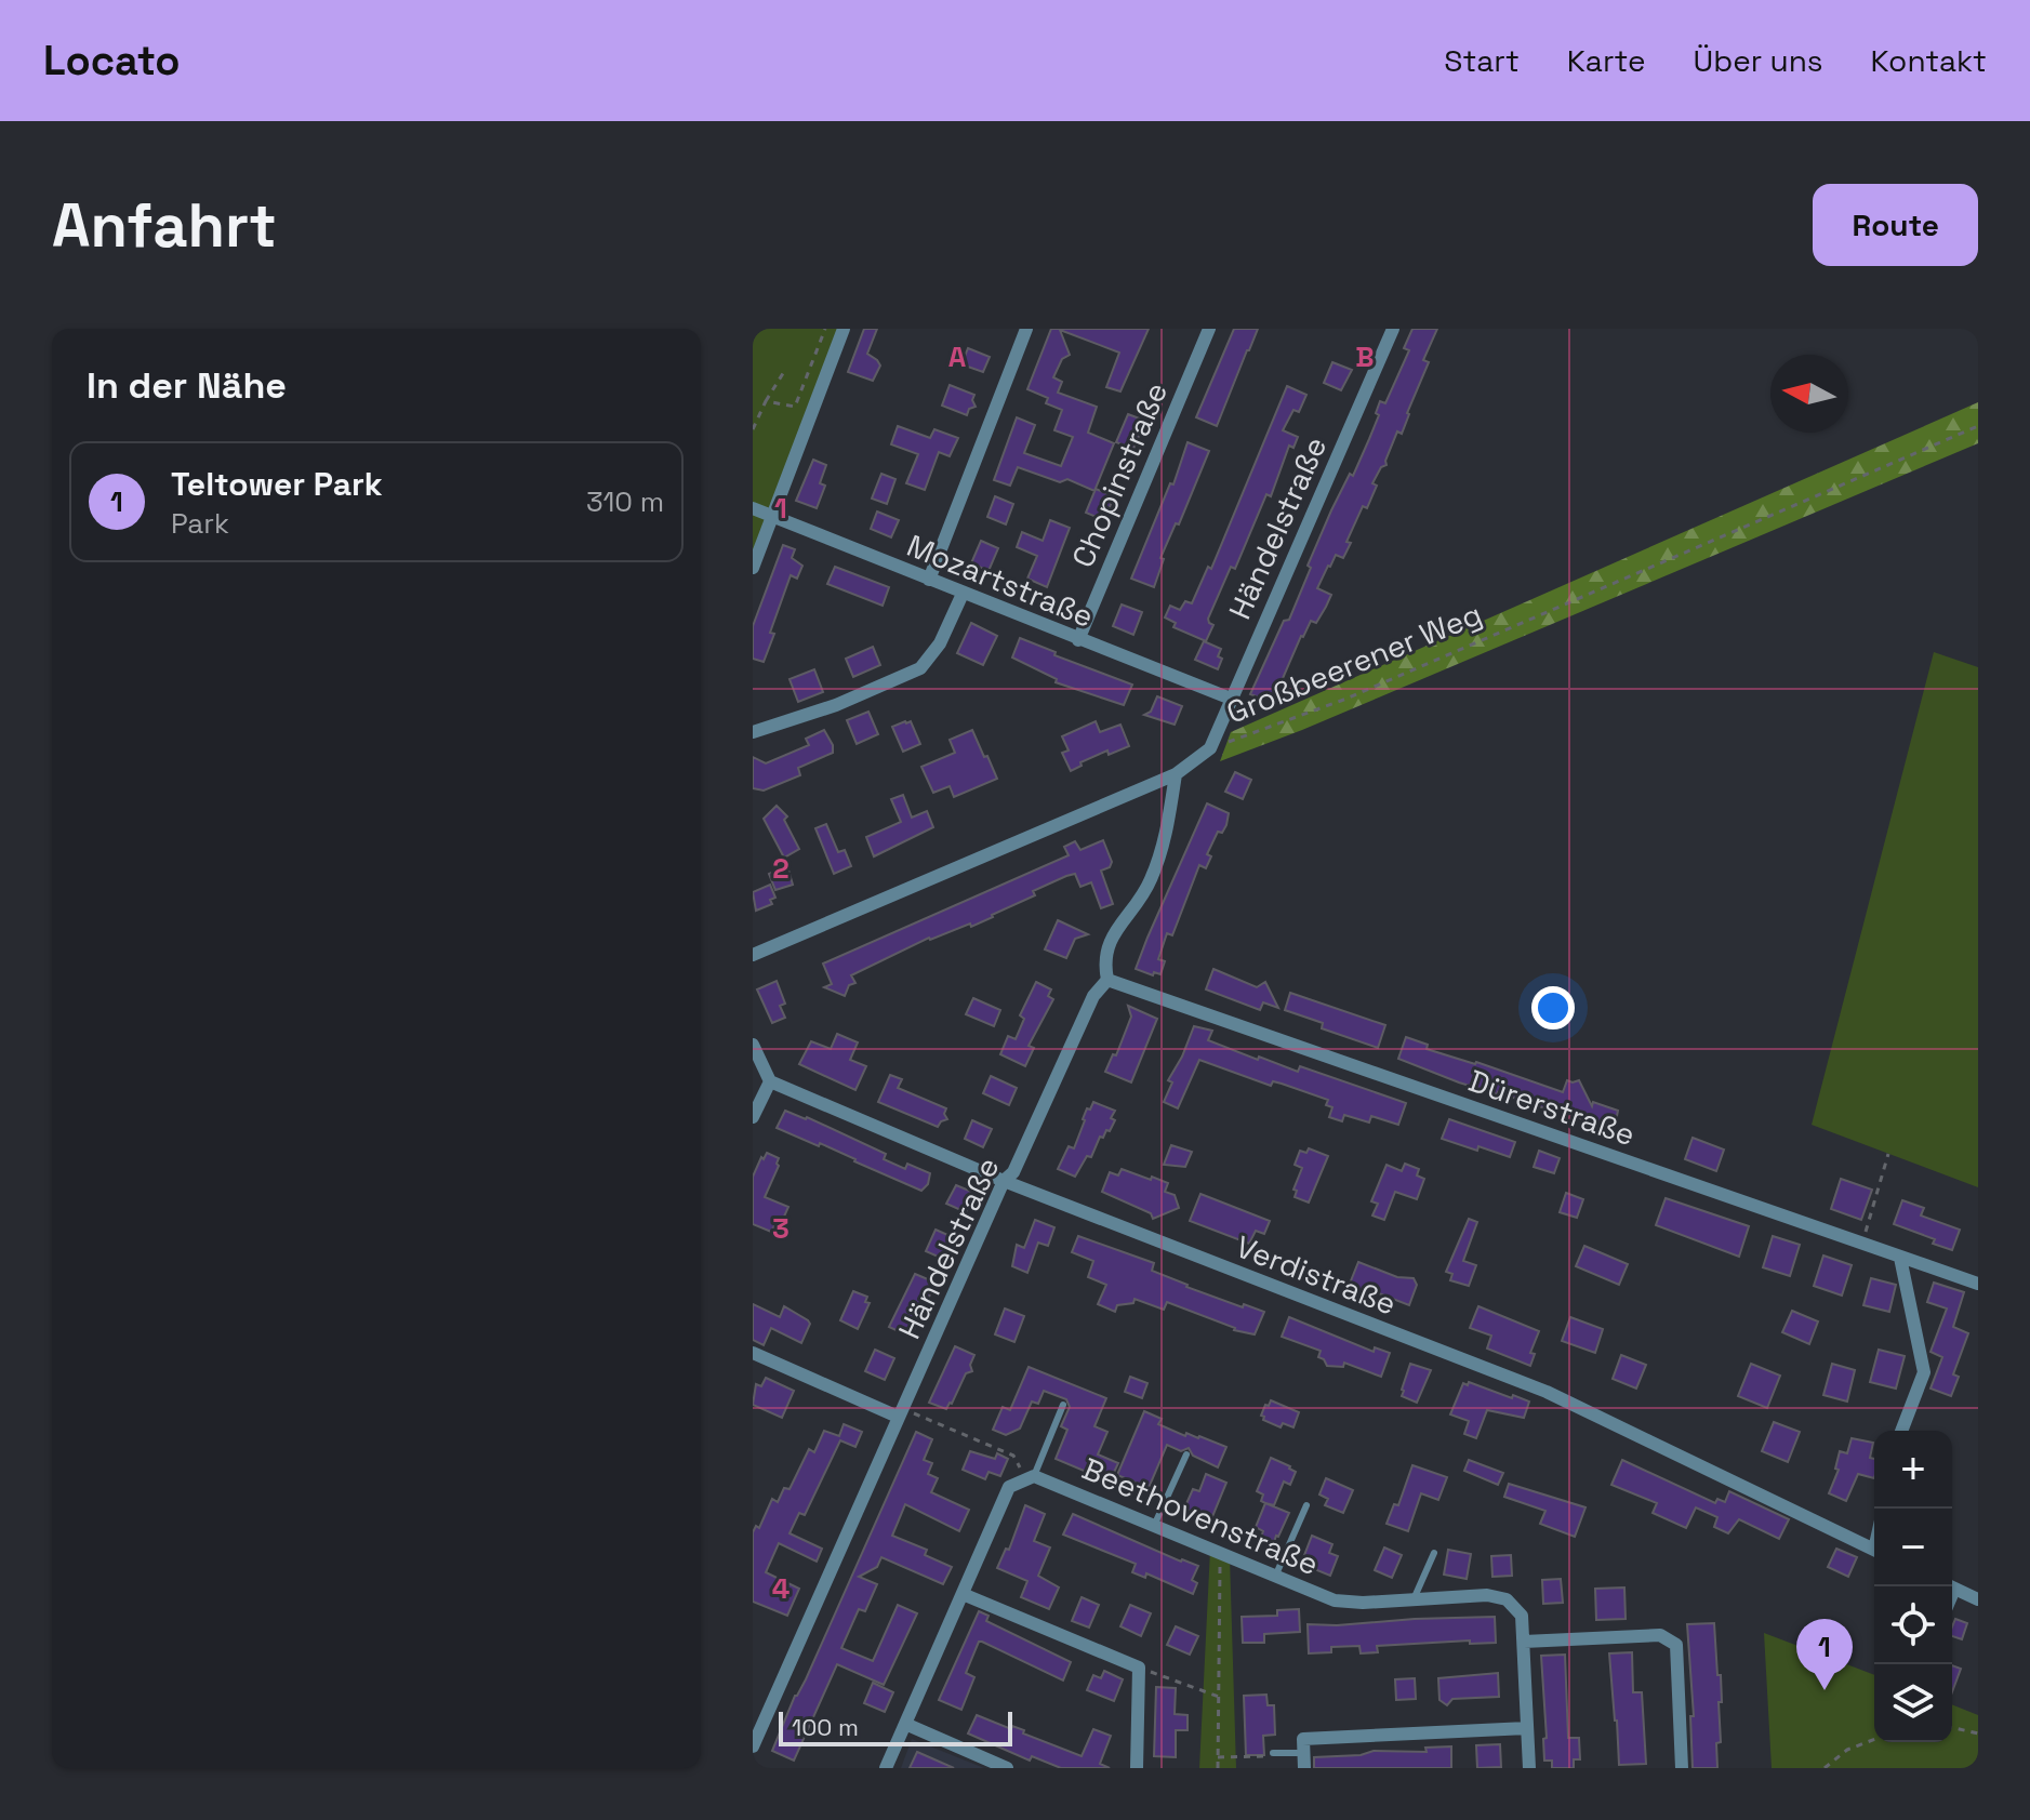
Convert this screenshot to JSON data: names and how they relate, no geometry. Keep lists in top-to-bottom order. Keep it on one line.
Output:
{"streets":{"street":["Chopinstraße","Händelstraße","Mozartstraße","Großbeerener Weg","Dürerstraße","Verdistraße","Beethovenstraße"]},"crossings":[["Chopinstraße","Mozartstraße"],["Händelstraße","Mozartstraße"],["Händelstraße","Großbeerener Weg"],["Händelstraße","Dürerstraße"],["Händelstraße","Verdistraße"]],"scale_bar":"100 m","north":"left","page":{"header":"Locato","nav":["Start","Karte","Über uns","Kontakt"],"buttons":"Route","title":"Anfahrt","heading":"In der Nähe","list":[{"mark":"1","name":"Teltower Park","note":"Park","value":"310 m"}],"map_buttons":["+","−"],"pins":"1","scale":"100 m"},"grid":{"columns":["A","B"],"rows":["1","2","3","4"]}}
